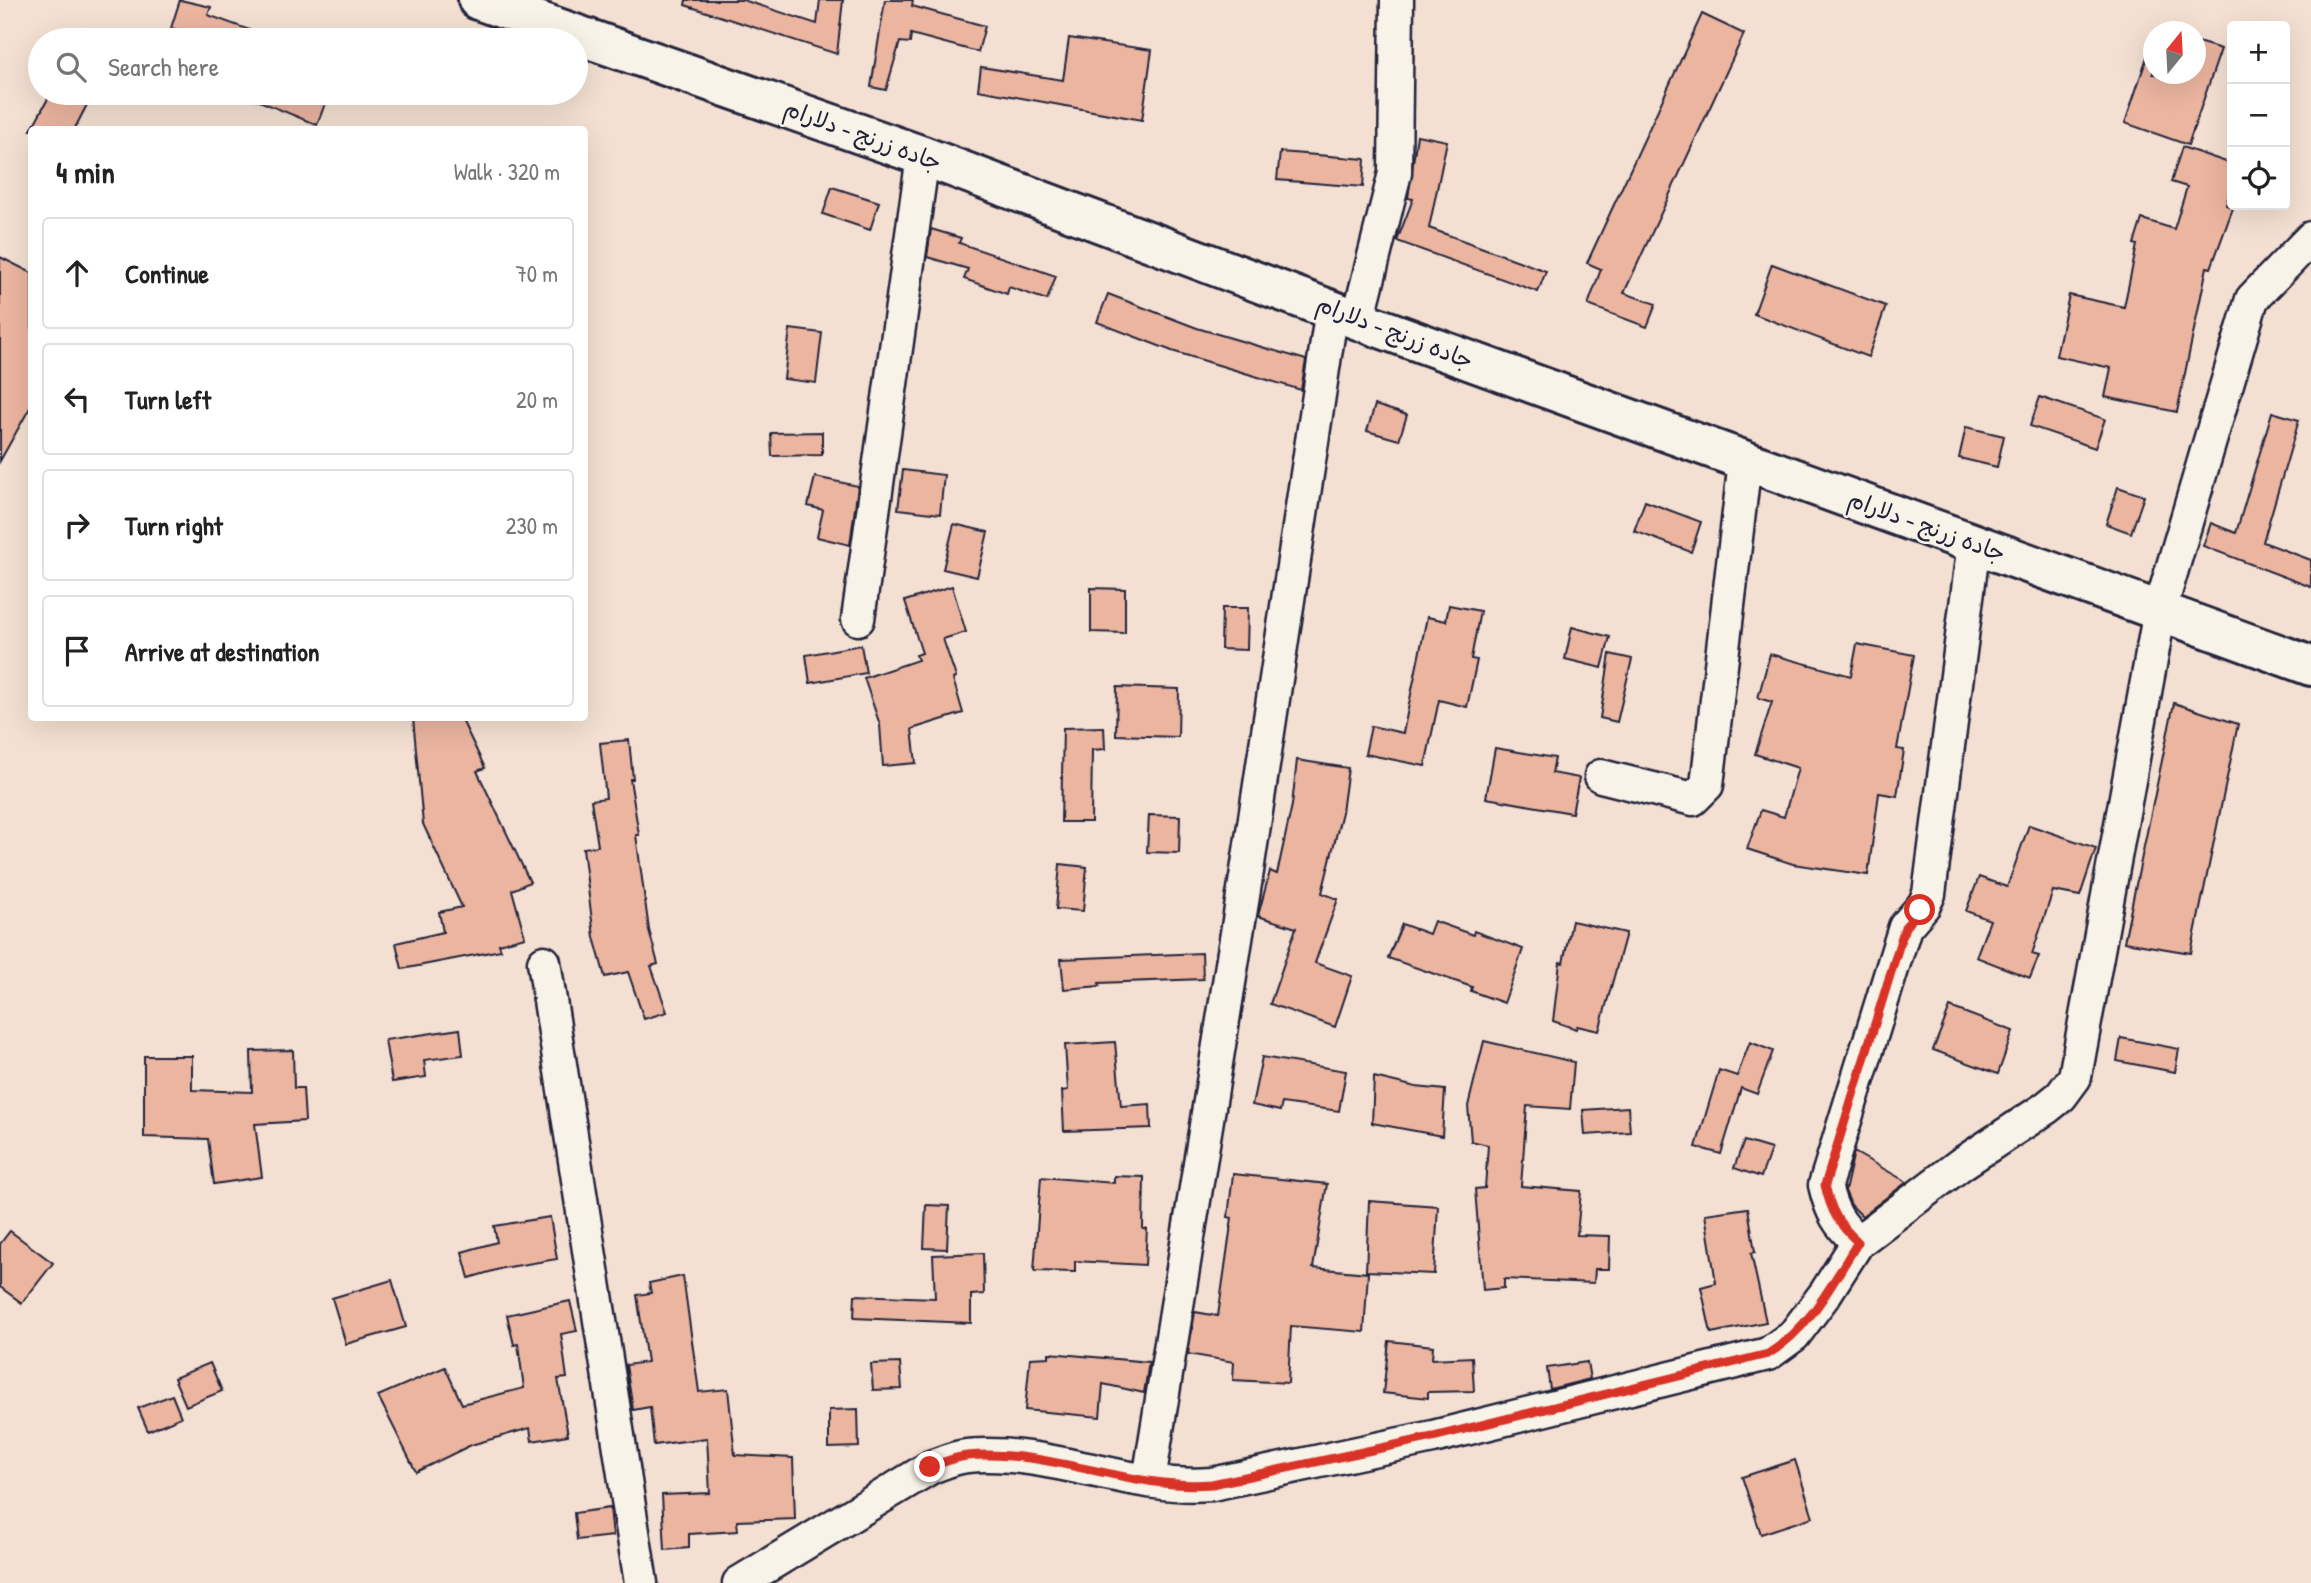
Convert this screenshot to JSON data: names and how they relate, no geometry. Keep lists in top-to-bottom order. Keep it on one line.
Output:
{"streets":{"highway":["جاده زرنج - دلارام"]},"north":"top","page":{"map_buttons":["+","−"],"search":"Search here","heading":["4 min","Walk · 320 m"],"list":[["Continue","70 m"],["Turn left","20 m"],["Turn right","230 m"],"Arrive at destination"]}}
